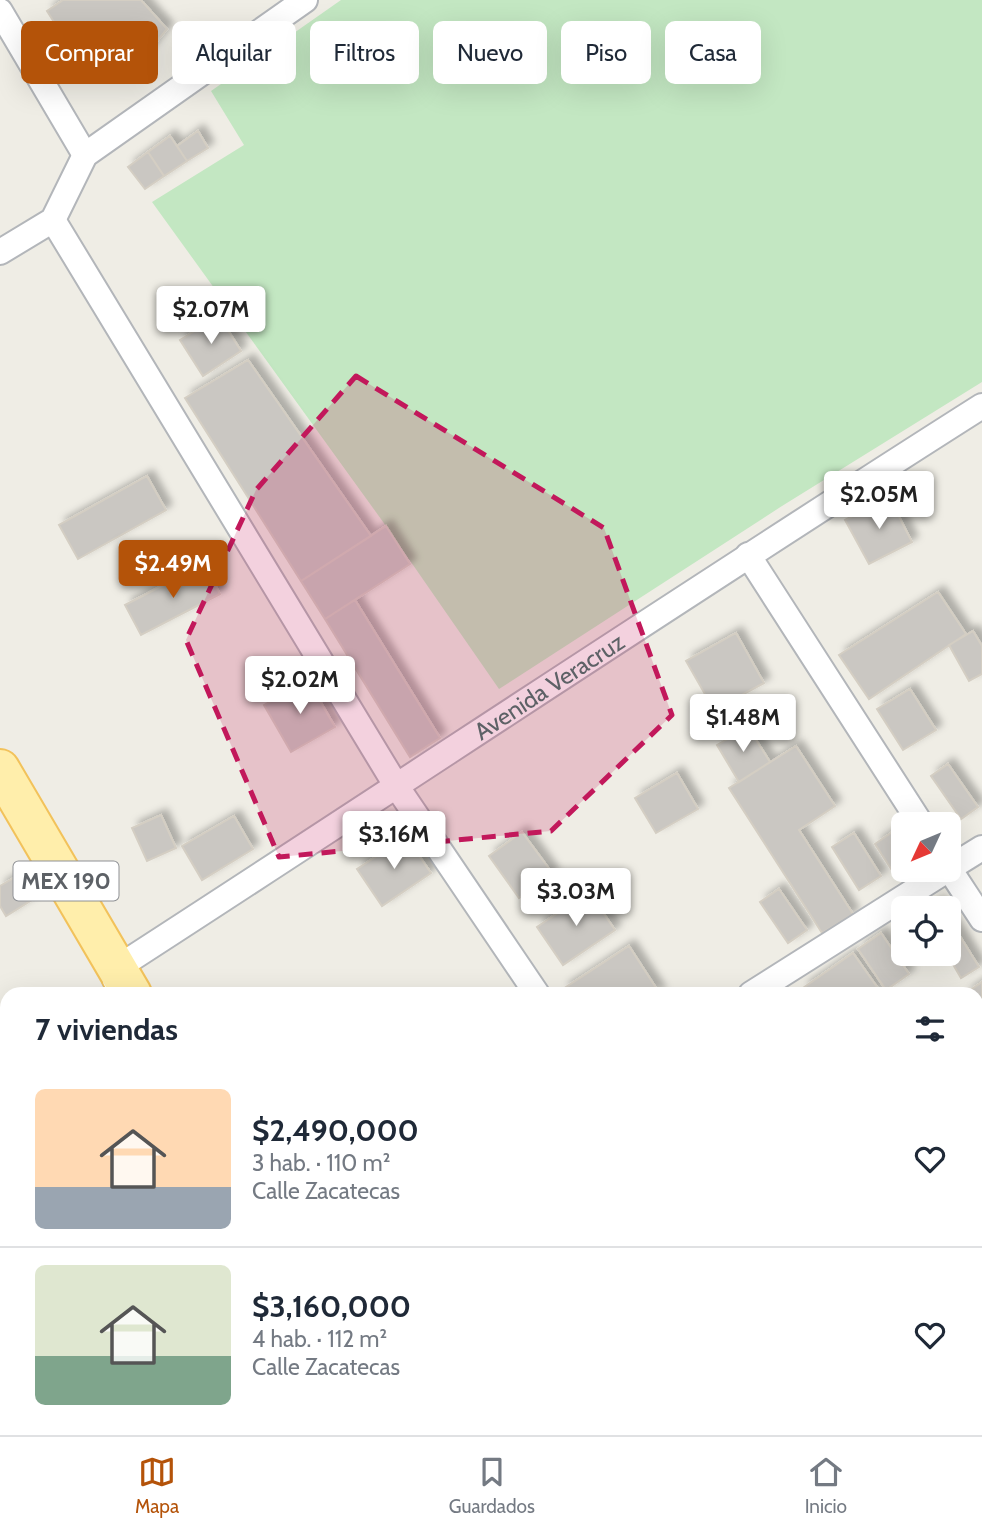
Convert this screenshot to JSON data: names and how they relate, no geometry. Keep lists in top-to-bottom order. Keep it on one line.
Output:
{"streets":{"main road":["MEX 190"],"street":["Avenida Veracruz"]},"crossings":[["Avenida Veracruz","MEX 190"]],"north":"bottom left","page":{"chip":["Comprar","Alquilar","Filtros","Nuevo","Piso","Casa"],"price":["$2.07M","$2.05M","$2.49M","$2.02M","$1.48M","$3.16M","$3.03M"],"heading":"7 viviendas","list":[{"name":"$2,490,000","note":"3 hab. · 110 m² · Calle Zacatecas"},{"name":"$3,160,000","note":"4 hab. · 112 m² · Calle Zacatecas"}],"tabs":["Mapa","Guardados","Inicio"]}}
